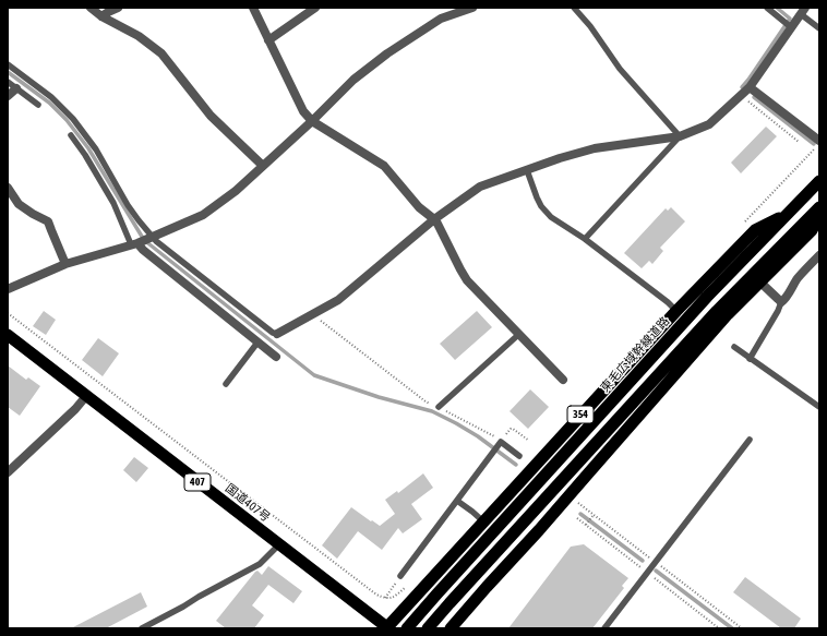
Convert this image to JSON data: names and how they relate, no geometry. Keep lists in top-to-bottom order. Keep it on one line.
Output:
{"streets":{"highway":["東毛広域幹線道路","354","407","国道407号"]},"crossings":[["東毛広域幹線道路","354"],["354","国道407号"]]}
